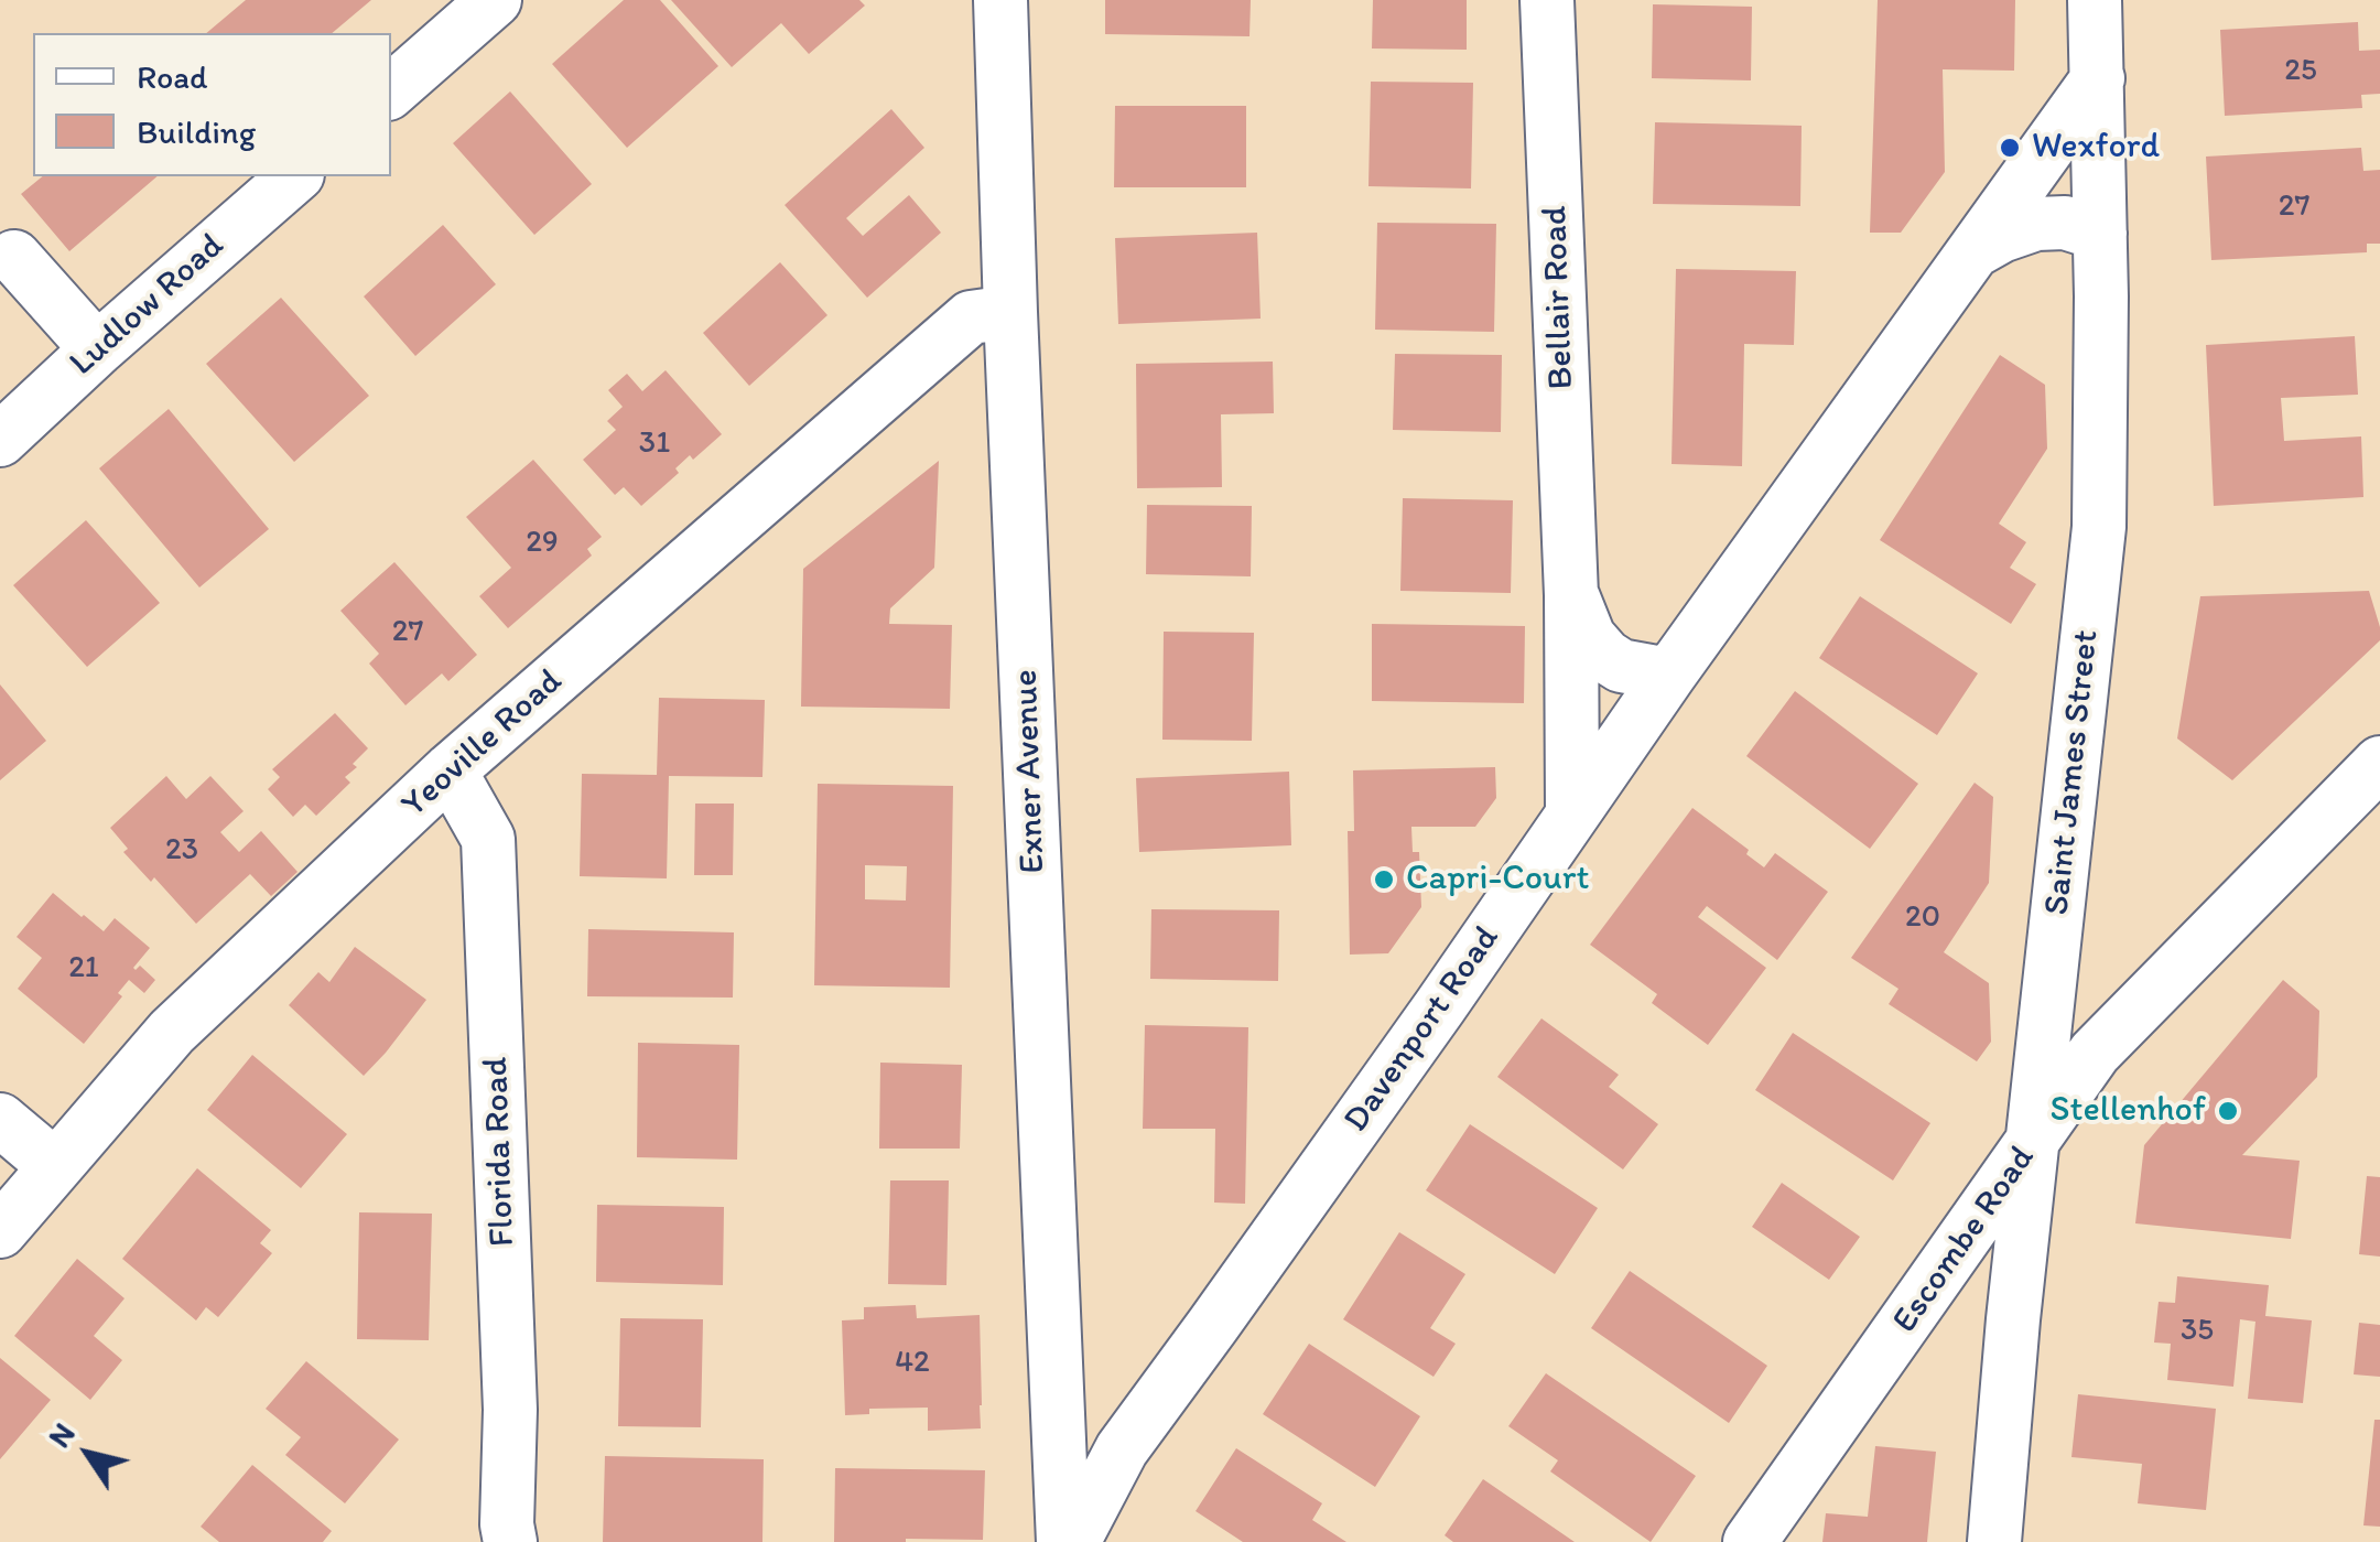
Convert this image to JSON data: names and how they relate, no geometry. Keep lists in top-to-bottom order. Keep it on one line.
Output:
{"streets":{"street":["Bellair Road","Ludlow Road","Yeoville Road","Exner Avenue","Saint James Street","Davenport Road","Florida Road","Escombe Road"]},"crossings":[["Bellair Road","Davenport Road"],["Yeoville Road","Exner Avenue"],["Yeoville Road","Florida Road"],["Saint James Street","Davenport Road"],["Saint James Street","Escombe Road"]],"places":["Wexford","Capri-Court","Stellenhof"],"house_numbers":["25","27","31","29","27","23","20","21","35","42"],"legend":["Road","Building"],"north":"top left"}
